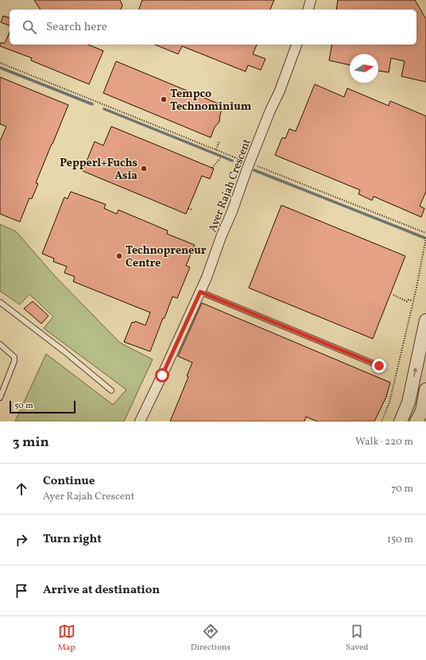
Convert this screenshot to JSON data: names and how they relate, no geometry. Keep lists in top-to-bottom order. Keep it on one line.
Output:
{"streets":{"street":["Ayer Rajah Crescent"]},"places":["Tempco Technominium","Pepperl+Fuchs Asia","Technopreneur Centre"],"scale_bar":"50 m","north":"right","page":{"search":"Search here","scale":"50 m","heading":["3 min","Walk · 220 m"],"list":[["Continue","Ayer Rajah Crescent","70 m"],["Turn right","150 m"],"Arrive at destination"],"nav":["Map","Directions","Saved"]}}
